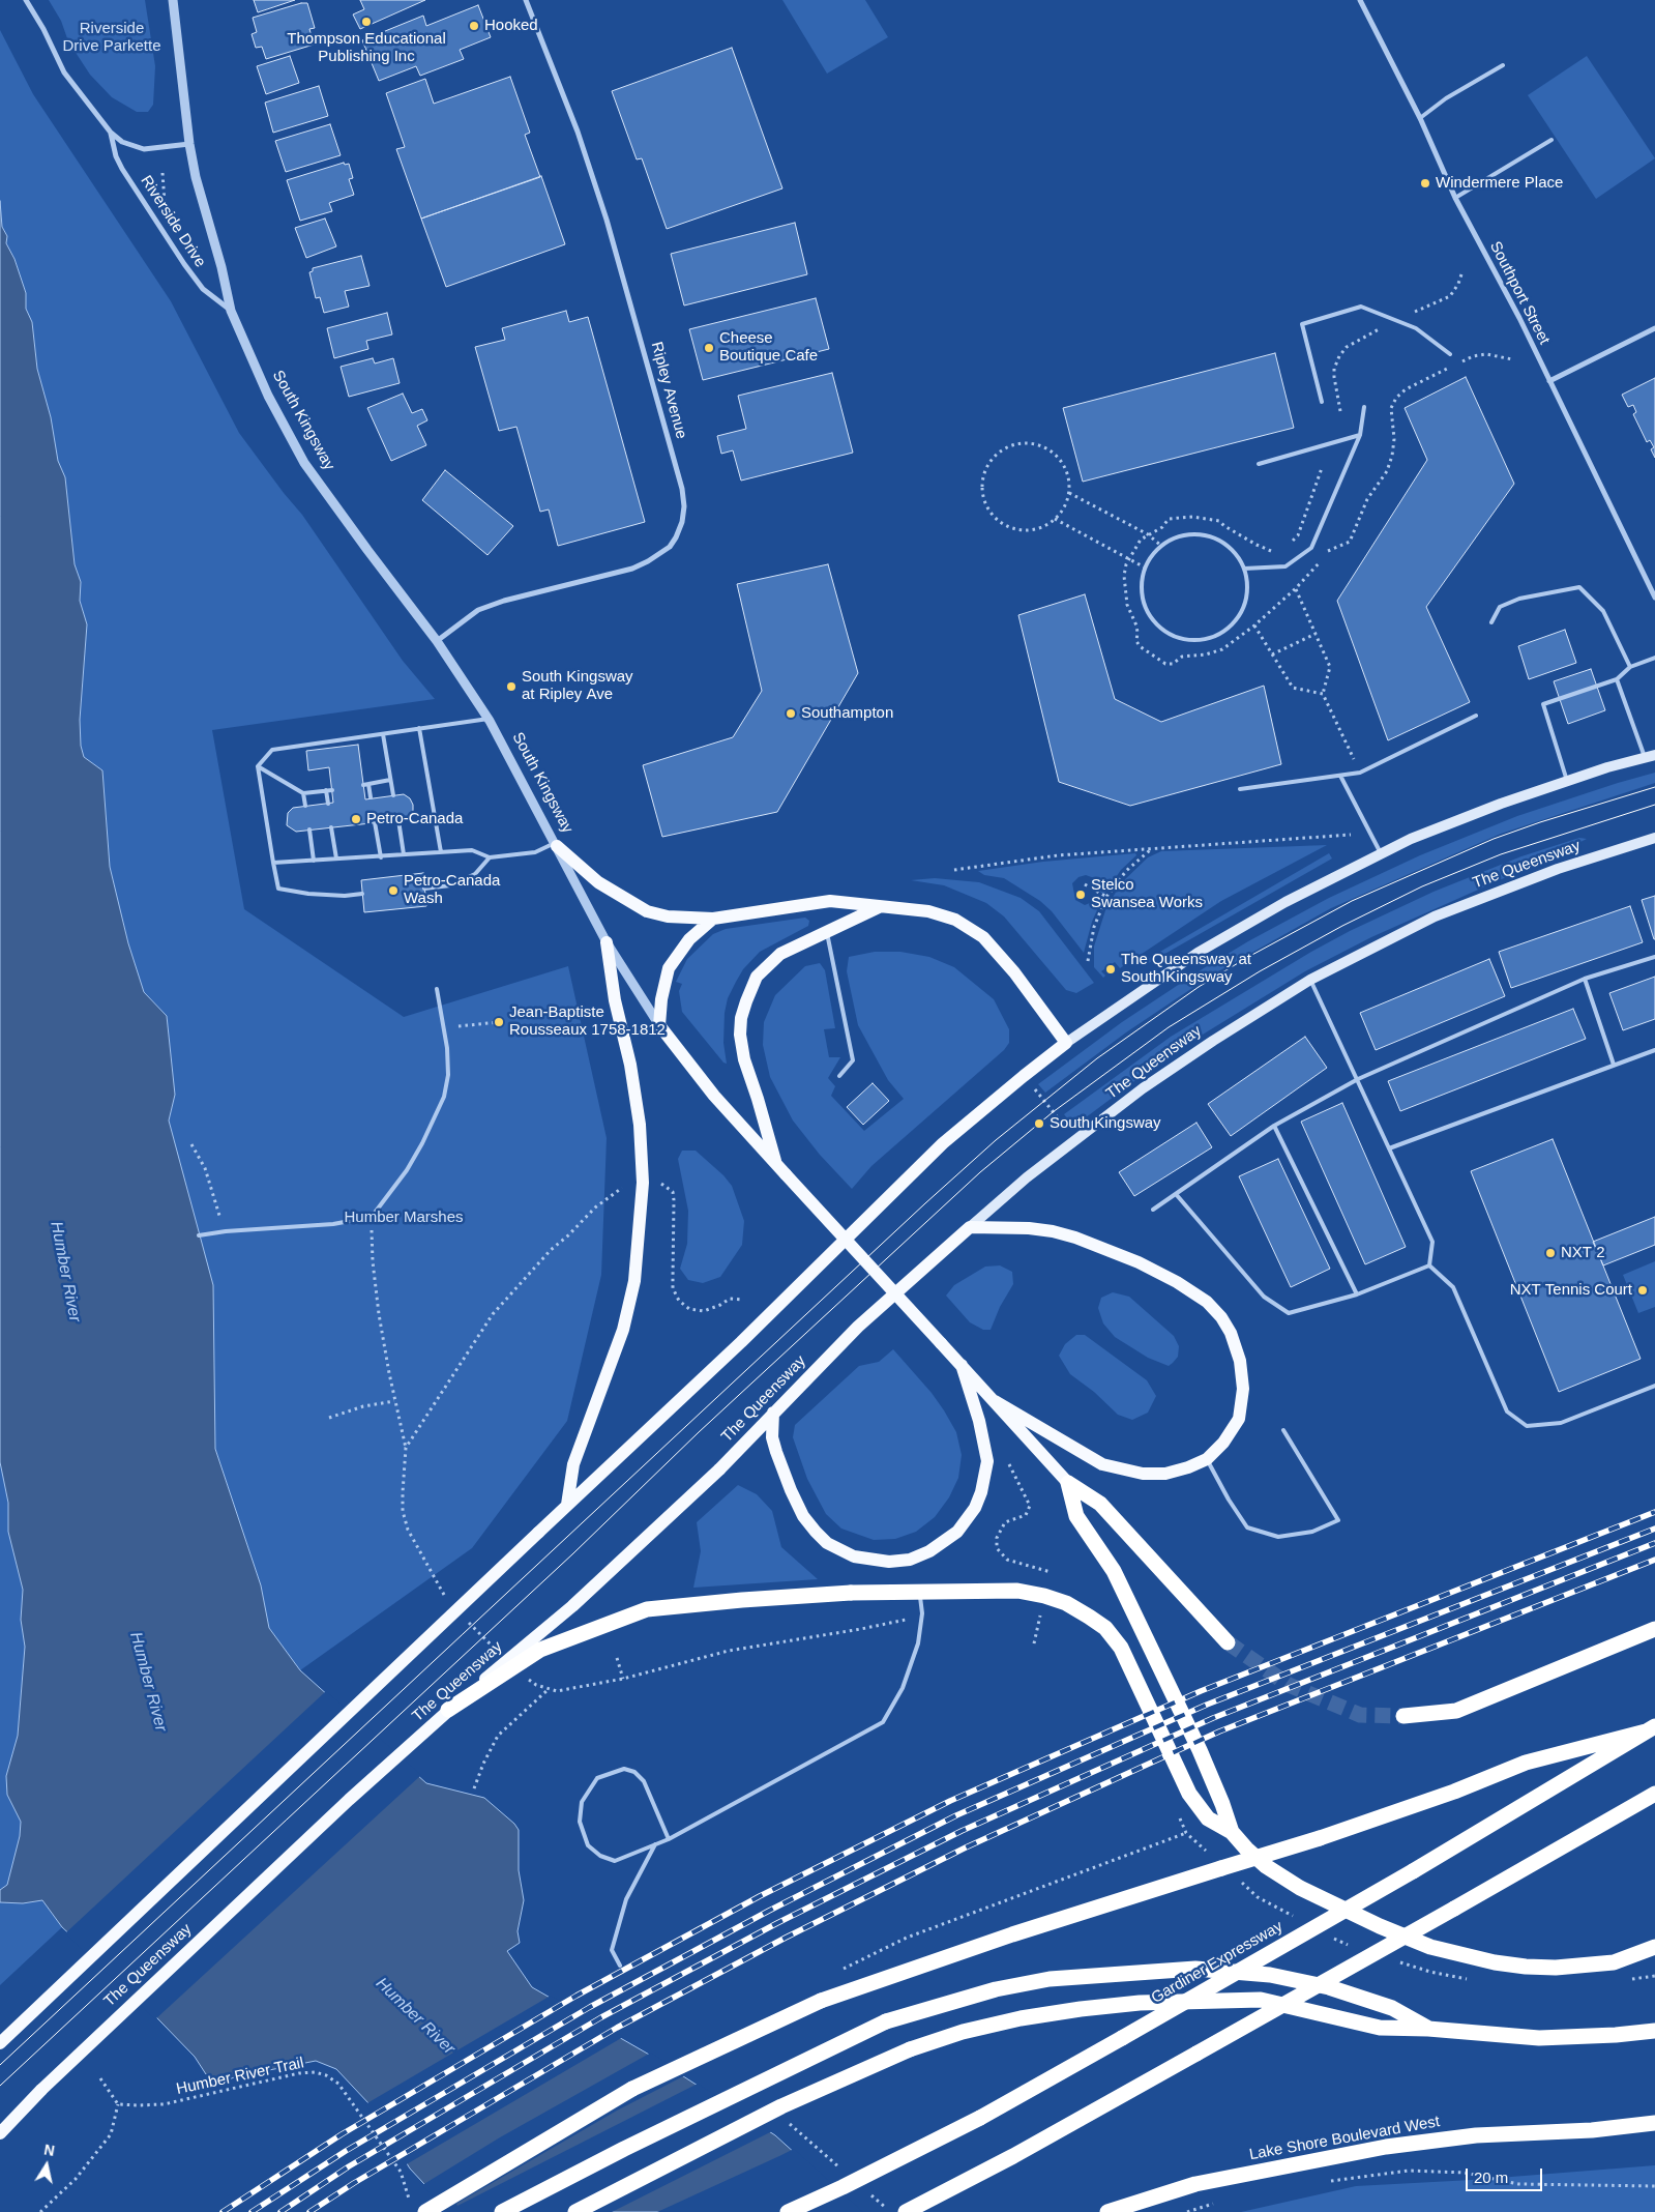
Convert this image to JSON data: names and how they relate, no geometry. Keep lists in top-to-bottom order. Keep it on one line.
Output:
{"streets":{"highway":["Gardiner Expressway","Lake Shore Boulevard West"],"main road":["South Kingsway","The Queensway"],"street":["Riverside Drive","Southport Street","Ripley Avenue"],"path":["Humber River Trail"]},"crossings":[["Riverside Drive","South Kingsway"],["Ripley Avenue","South Kingsway"]],"water":["Humber River"],"parks":["Riverside Drive Parkette","Humber Marshes"],"places":["Thompson Educational Publishing Inc","Hooked","Windermere Place","Cheese Boutique Cafe","South Kingsway at Ripley Ave","Southampton","Petro-Canada","Petro-Canada Wash","Stelco Swansea Works","The Queensway at South Kingsway","Jean-Baptiste Rousseaux 1758-1812","South Kingsway","NXT 2","NXT Tennis Court"],"scale_bar":"20 m","north":"top"}
